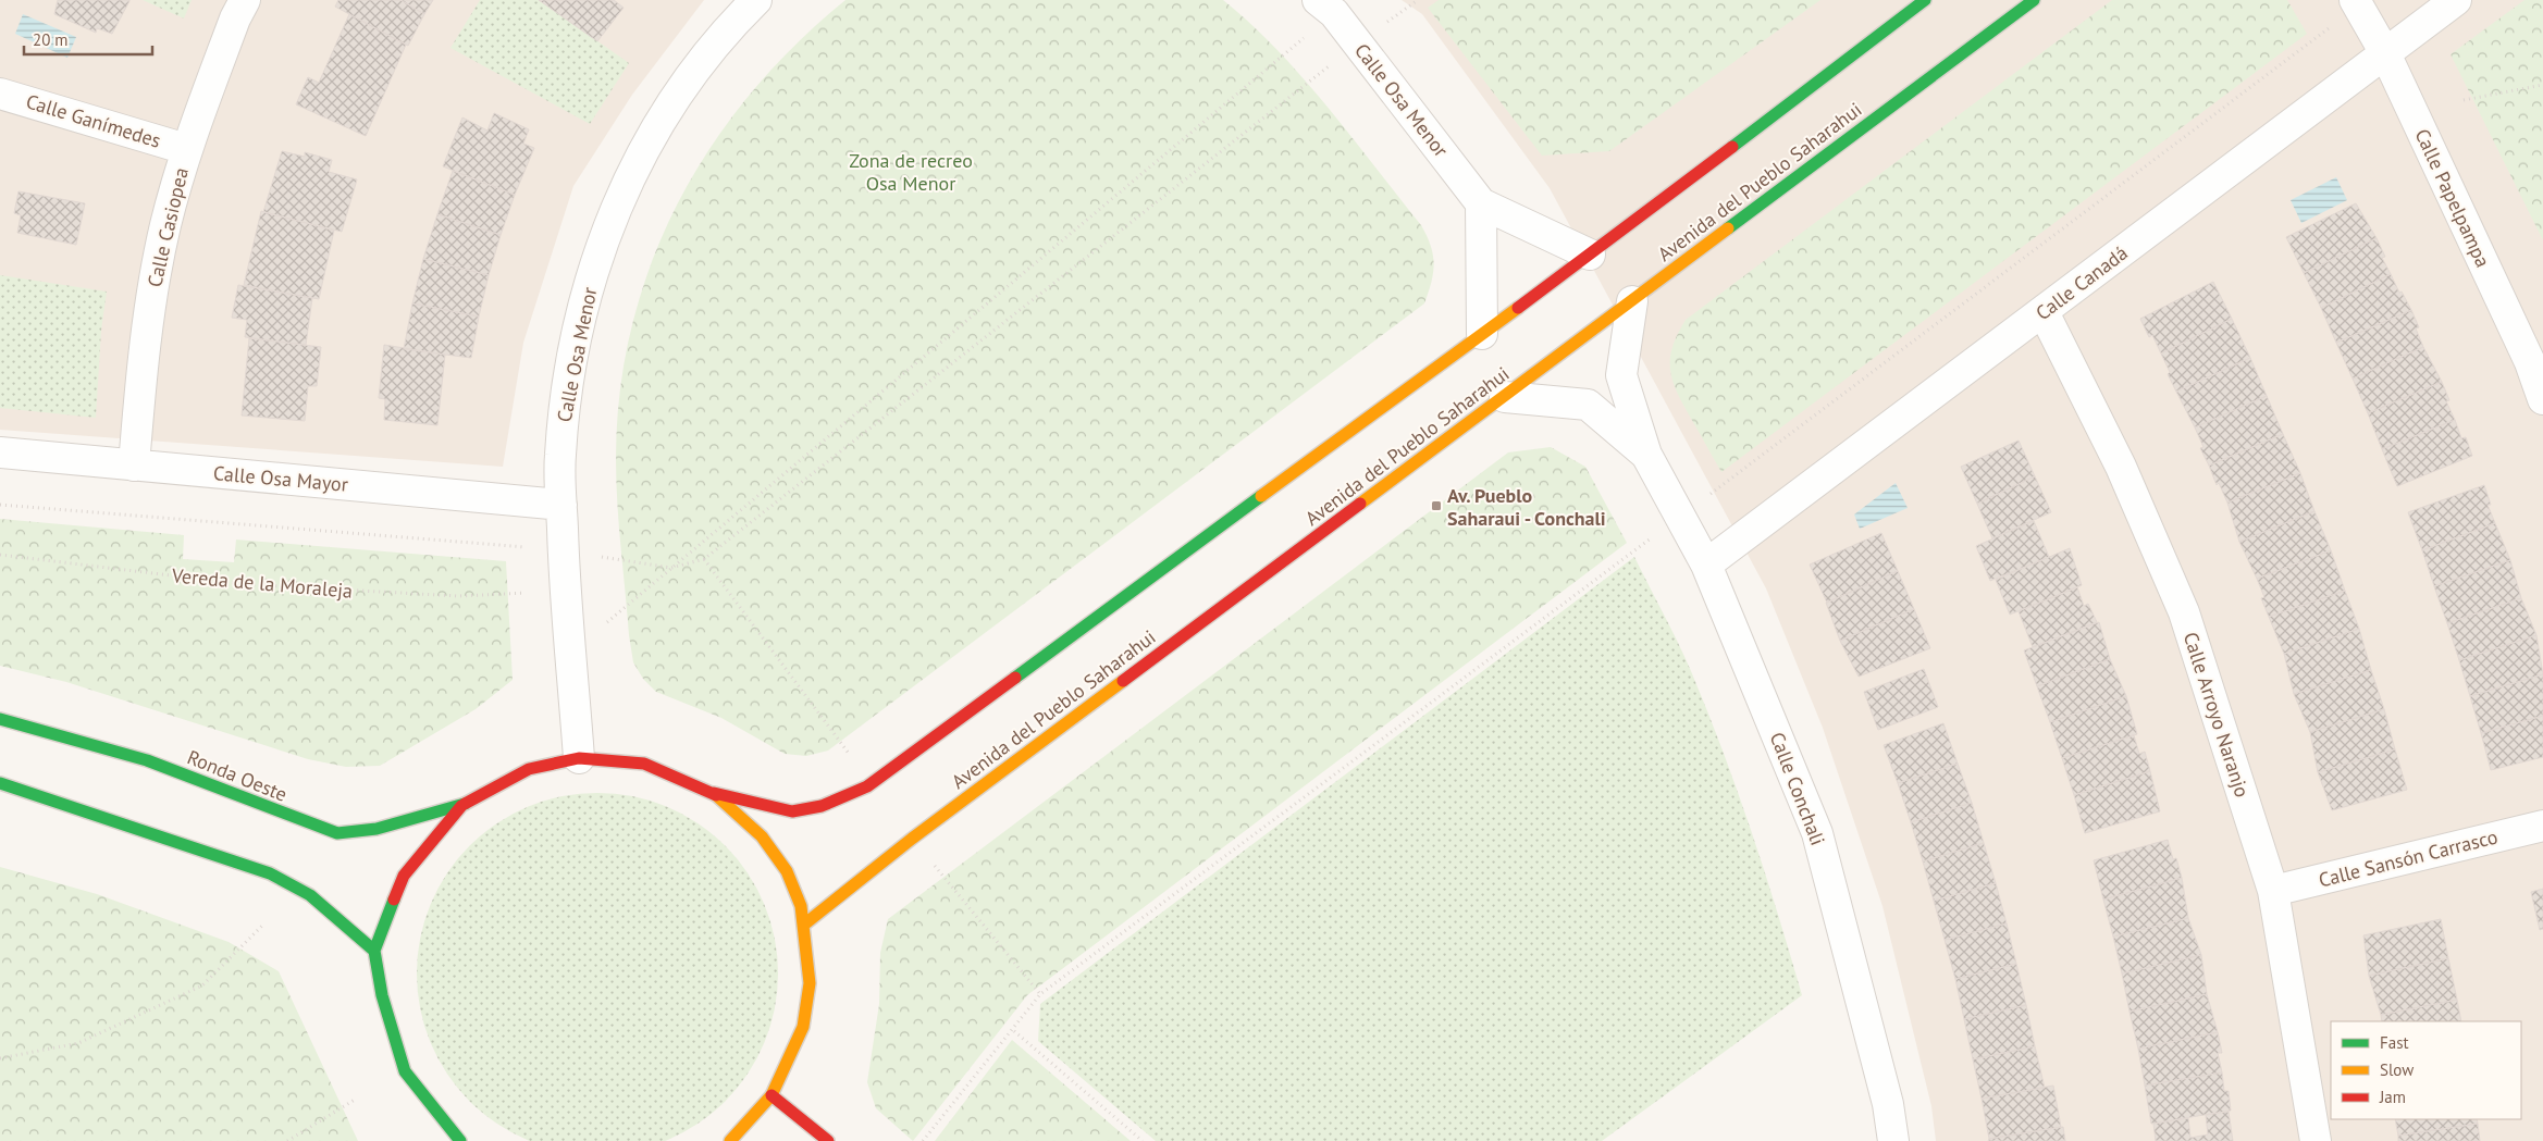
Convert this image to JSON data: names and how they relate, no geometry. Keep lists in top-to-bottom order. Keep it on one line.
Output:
{"streets":{"main road":["Avenida del Pueblo Saharahui","Ronda Oeste"],"street":["Calle Osa Menor","Calle Ganímedes","Calle Papelpampa","Calle Casiopea","Calle Canadá","Calle Osa Mayor","Calle Arroyo Naranjo","Calle Conchali","Calle Sansón Carrasco"],"path":["Vereda de la Moraleja"]},"crossings":[["Calle Osa Menor","Calle Osa Mayor"],["Calle Osa Menor","Ronda Oeste"],["Calle Ganímedes","Calle Casiopea"],["Avenida del Pueblo Saharahui","Ronda Oeste"],["Avenida del Pueblo Saharahui","Calle Conchali"],["Calle Papelpampa","Calle Canadá"],["Calle Casiopea","Calle Osa Mayor"],["Calle Canadá","Calle Arroyo Naranjo"],["Calle Canadá","Calle Conchali"],["Calle Arroyo Naranjo","Calle Sansón Carrasco"]],"parks":["Zona de recreo Osa Menor"],"places":{"transit":["Av. Pueblo Saharaui - Conchali"]},"legend":["Fast","Slow","Jam"],"scale_bar":"20 m"}
